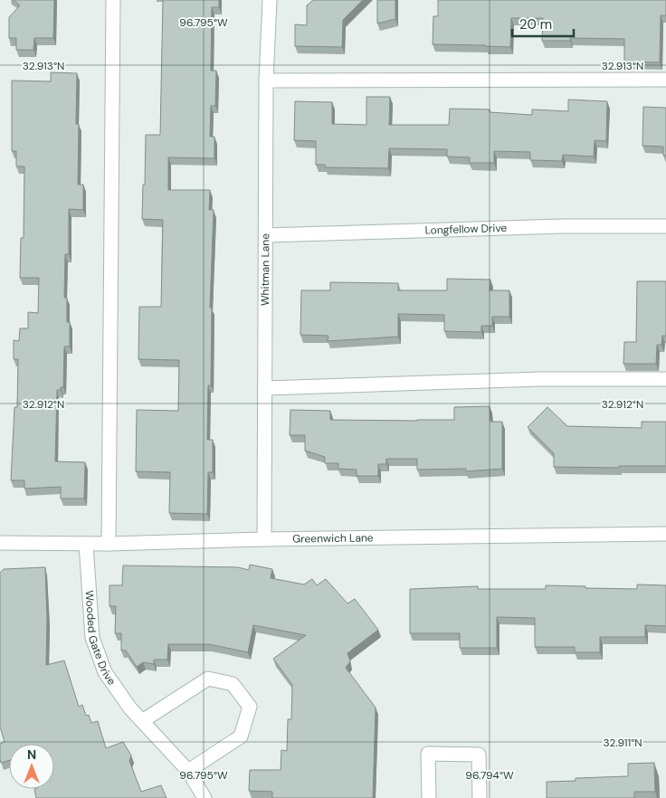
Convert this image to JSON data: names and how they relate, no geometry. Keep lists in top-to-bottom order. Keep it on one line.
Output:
{"streets":{"street":["Longfellow Drive","Whitman Lane","Greenwich Lane","Wooded Gate Drive"]},"crossings":[["Longfellow Drive","Whitman Lane"],["Whitman Lane","Greenwich Lane"],["Greenwich Lane","Wooded Gate Drive"]],"scale_bar":"20 m","north":"top","coordinates":["96.795°W","32.913°N","32.912°N","32.911°N","96.794°W"]}
